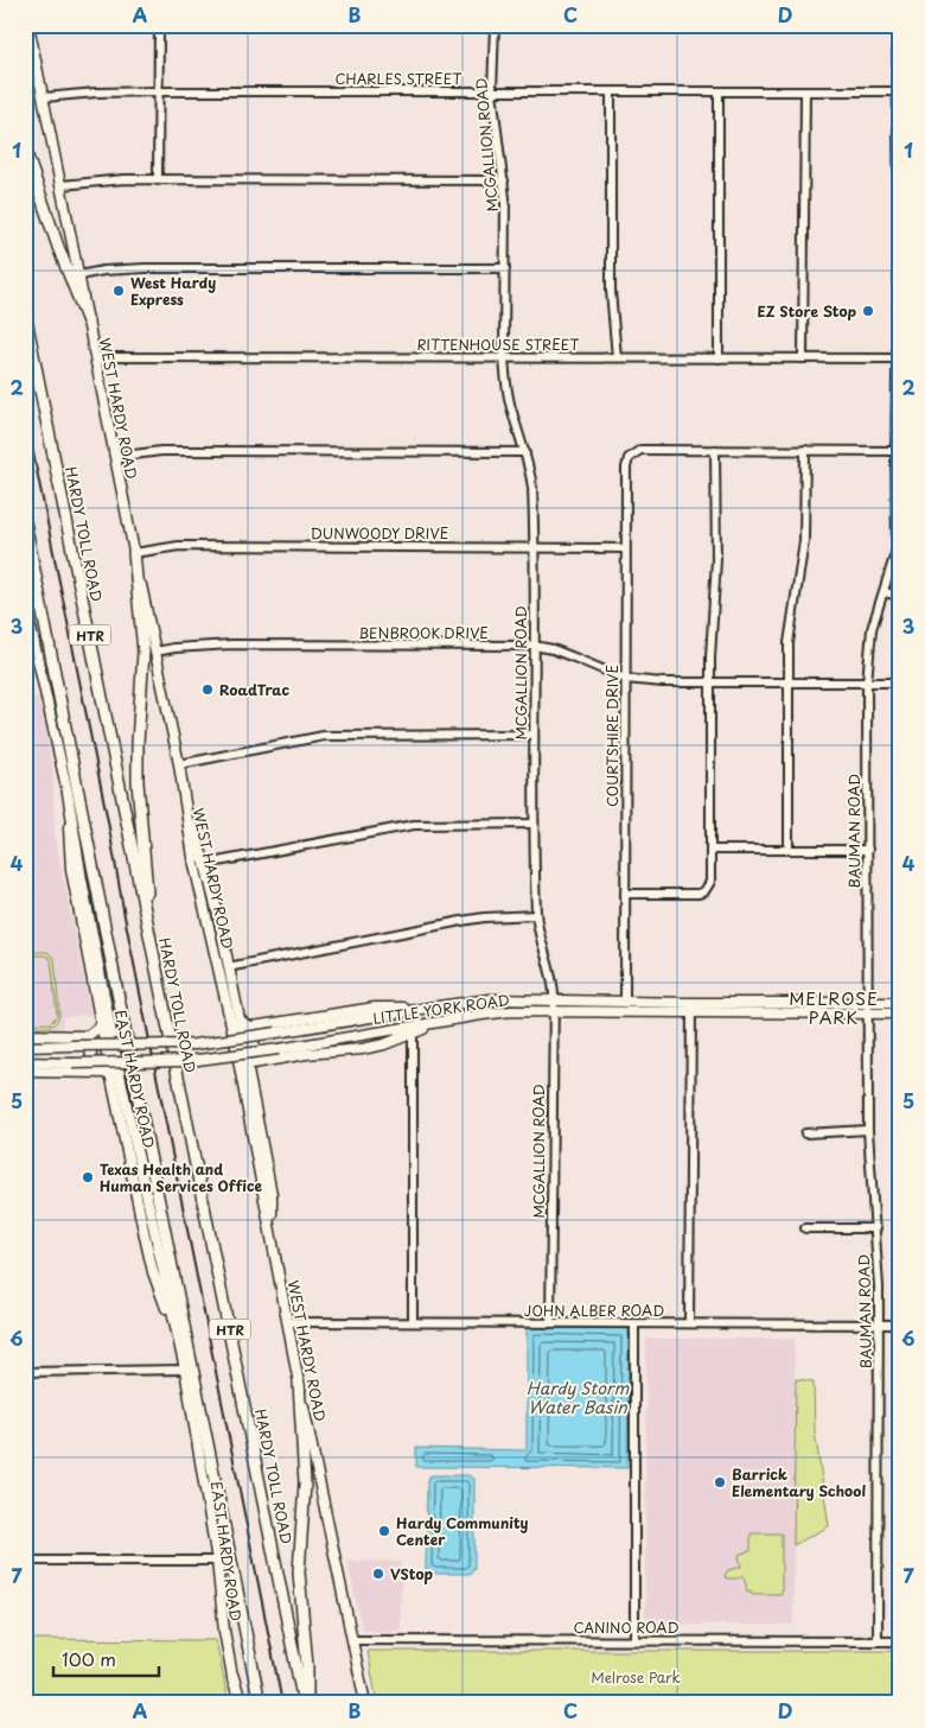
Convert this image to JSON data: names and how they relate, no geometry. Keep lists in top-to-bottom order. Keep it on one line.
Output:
{"streets":{"highway":["HARDY TOLL ROAD","HTR"],"main road":["WEST HARDY ROAD","LITTLE YORK ROAD","EAST HARDY ROAD"],"street":["CHARLES STREET","MCGALLION ROAD","RITTENHOUSE STREET","DUNWOODY DRIVE","BENBROOK DRIVE","COURTSHIRE DRIVE","BAUMAN ROAD","JOHN ALBER ROAD","CANINO ROAD"]},"crossings":[["CHARLES STREET","MCGALLION ROAD"],["CHARLES STREET","WEST HARDY ROAD"],["CHARLES STREET","BAUMAN ROAD"],["MCGALLION ROAD","RITTENHOUSE STREET"],["MCGALLION ROAD","DUNWOODY DRIVE"],["MCGALLION ROAD","BENBROOK DRIVE"],["MCGALLION ROAD","LITTLE YORK ROAD"],["MCGALLION ROAD","JOHN ALBER ROAD"],["RITTENHOUSE STREET","WEST HARDY ROAD"],["RITTENHOUSE STREET","BAUMAN ROAD"],["WEST HARDY ROAD","DUNWOODY DRIVE"],["WEST HARDY ROAD","BENBROOK DRIVE"],["WEST HARDY ROAD","LITTLE YORK ROAD"],["WEST HARDY ROAD","JOHN ALBER ROAD"],["WEST HARDY ROAD","CANINO ROAD"],["DUNWOODY DRIVE","COURTSHIRE DRIVE"],["BENBROOK DRIVE","COURTSHIRE DRIVE"],["BENBROOK DRIVE","BAUMAN ROAD"],["COURTSHIRE DRIVE","LITTLE YORK ROAD"],["BAUMAN ROAD","LITTLE YORK ROAD"],["BAUMAN ROAD","JOHN ALBER ROAD"],["BAUMAN ROAD","CANINO ROAD"],["LITTLE YORK ROAD","EAST HARDY ROAD"]],"districts":["MELROSE PARK"],"water":["Hardy Storm Water Basin"],"parks":["Melrose Park"],"places":["West Hardy Express","EZ Store Stop","RoadTrac","Texas Health and Human Services Office","Barrick Elementary School","Hardy Community Center","VStop"],"scale_bar":"100 m","grid":{"columns":["A","B","C","D"],"rows":["1","2","3","4","5","6","7"]}}
